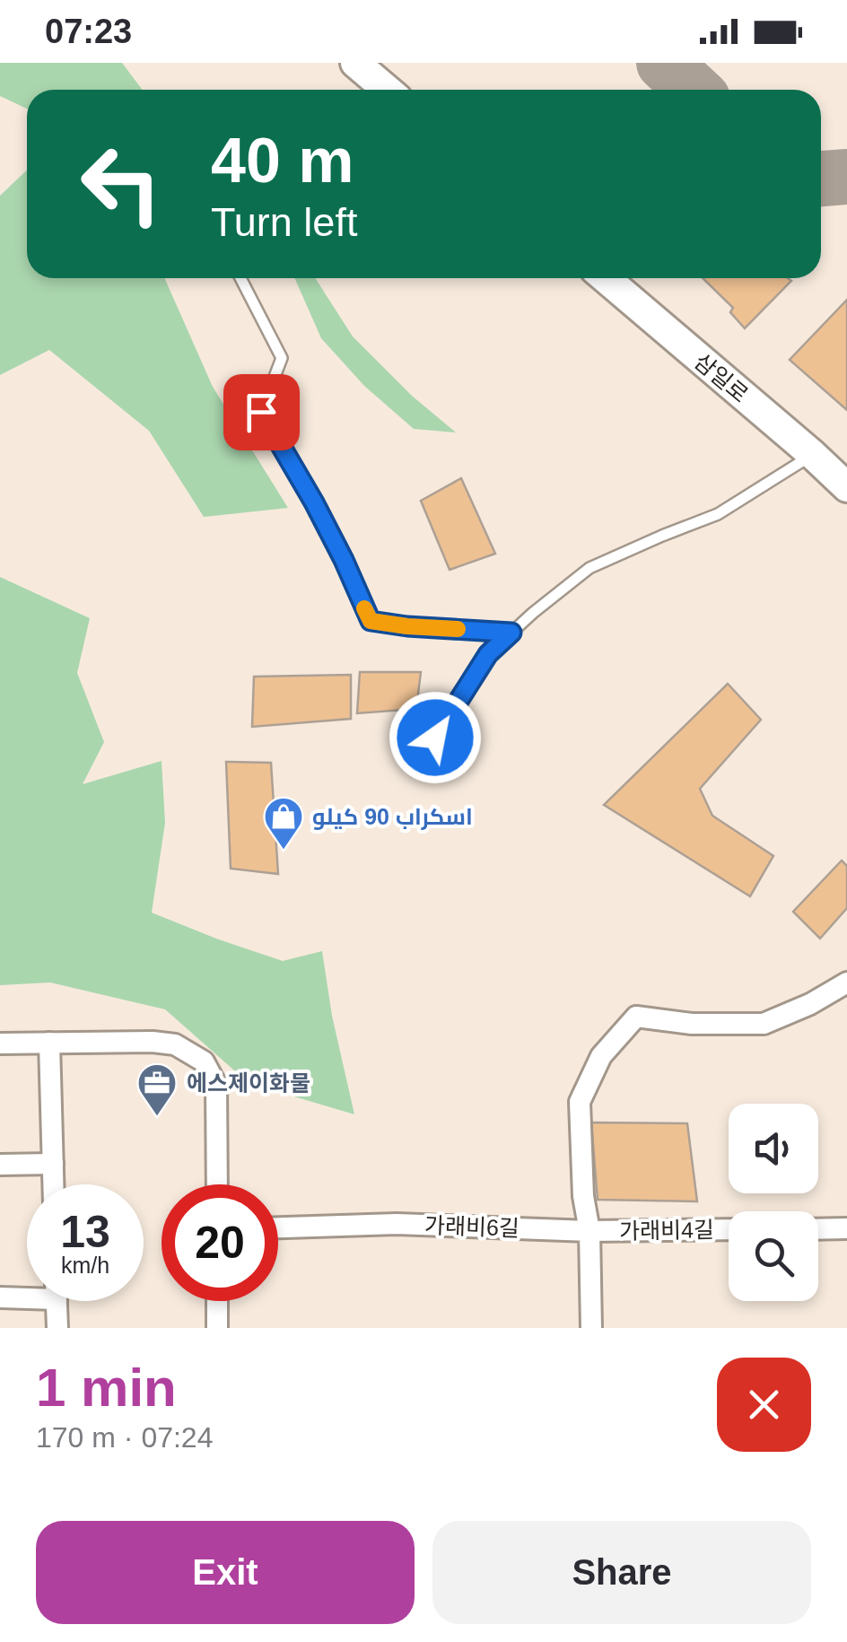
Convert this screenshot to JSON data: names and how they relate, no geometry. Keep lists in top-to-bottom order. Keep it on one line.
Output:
{"streets":{"main road":["삼일로"],"street":["가래비6길","가래비4길"]},"crossings":[["가래비6길","가래비4길"]],"places":{"shop":["اسكراب 90 كيلو"],"office":["에스제이화물"]},"page":{"status":"07:23","turn":["40 m","Turn left"],"speed":"13 km/h","limit":"20","heading":["1 min","170 m · 07:24"],"buttons":["Exit","Share"]}}
